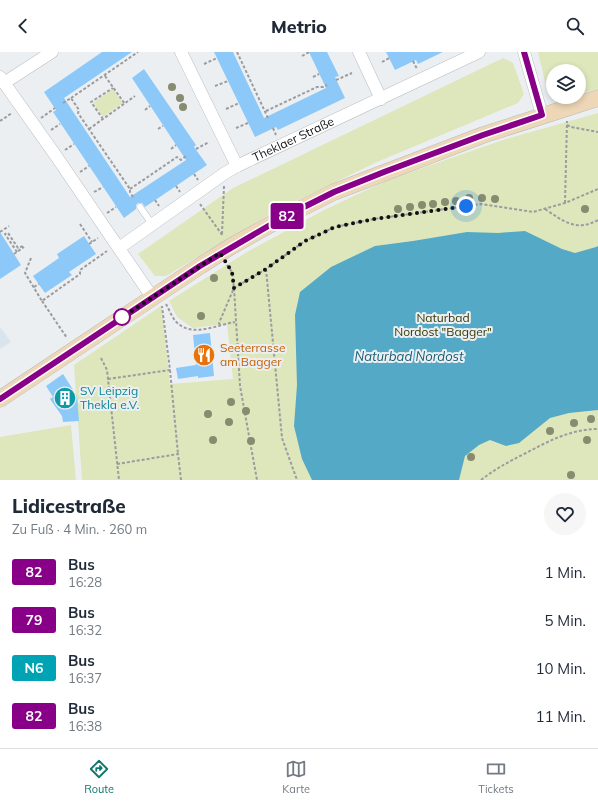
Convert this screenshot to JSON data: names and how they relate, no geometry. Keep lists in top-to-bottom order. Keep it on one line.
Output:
{"streets":{"street":["Theklaer Straße"]},"water":["Naturbad Nordost"],"parks":["Naturbad Nordost \"Bagger\""],"places":{"restaurant":["Seeterrasse am Bagger"],"building":["SV Leipzig Thekla e.V."]},"lines":["bus line 82"],"page":{"header":"Metrio","on_map":"82","heading":["Lidicestraße","Zu Fuß · 4 Min. · 260 m"],"list":[{"mark":"82","name":"Bus","note":"16:28","value":"1 Min."},{"mark":"79","name":"Bus","note":"16:32","value":"5 Min."},{"mark":"N6","name":"Bus","note":"16:37","value":"10 Min."},{"mark":"82","name":"Bus","note":"16:38","value":"11 Min."}],"tabs":["Route","Karte","Tickets"]}}
